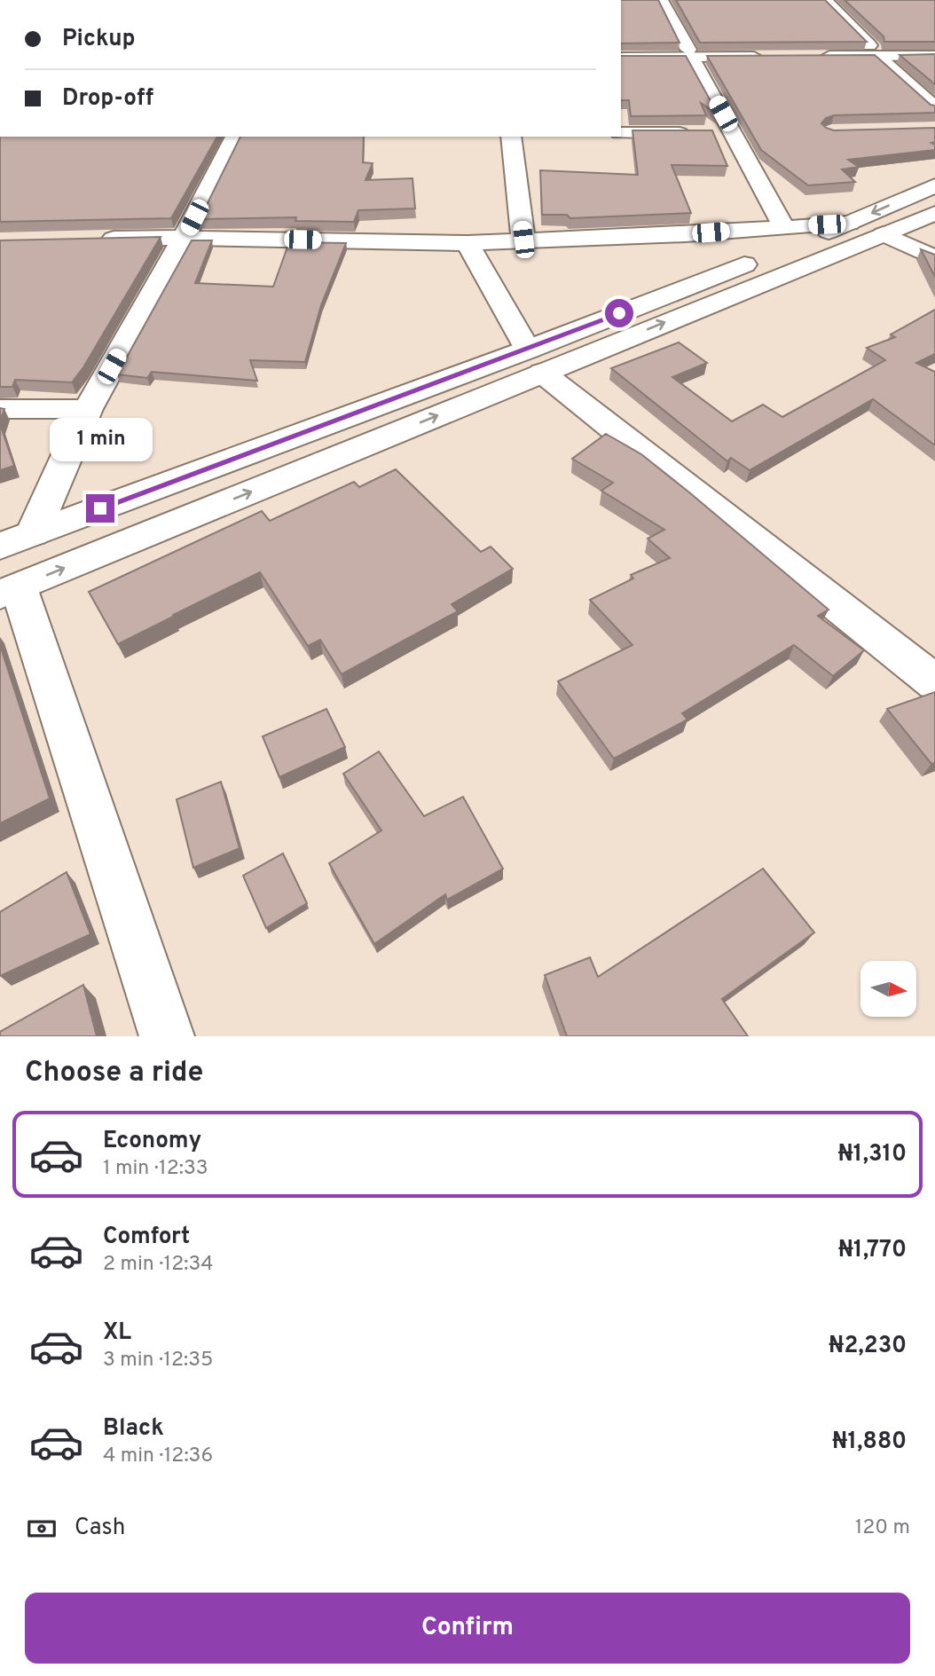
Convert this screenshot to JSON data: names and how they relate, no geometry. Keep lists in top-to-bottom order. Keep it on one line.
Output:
{"north":"right","page":{"banner":["Pickup","Drop-off"],"bubble":"1 min","heading":"Choose a ride","list":[{"name":"Economy","note":"1 min · 12:33","value":"₦1,310"},{"name":"Comfort","note":"2 min · 12:34","value":"₦1,770"},{"name":"XL","note":"3 min · 12:35","value":"₦2,230"},{"name":"Black","note":"4 min · 12:36","value":"₦1,880"}],"pay":["Cash","120 m"],"buttons":"Confirm"}}
